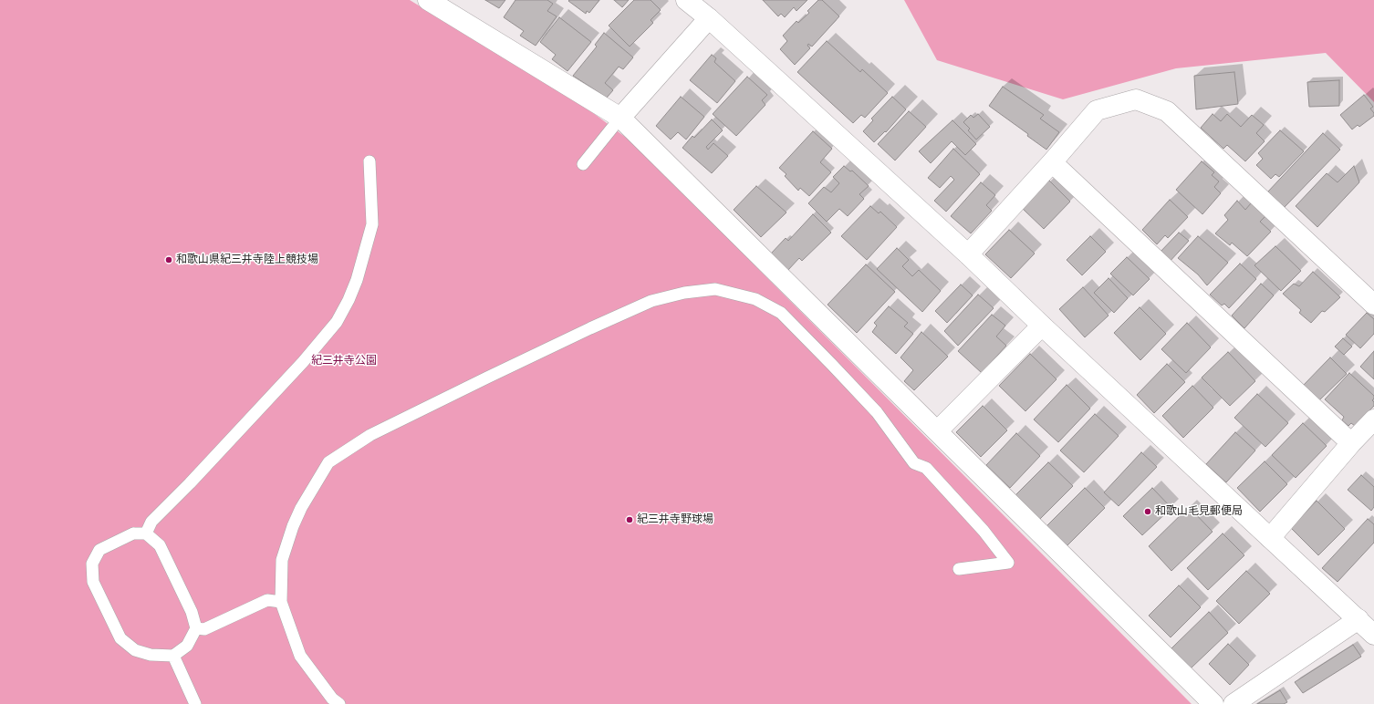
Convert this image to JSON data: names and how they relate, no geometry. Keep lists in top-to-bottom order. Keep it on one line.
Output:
{"parks":["紀三井寺公園"],"places":["和歌山県紀三井寺陸上競技場","和歌山毛見郵便局","紀三井寺野球場"]}
